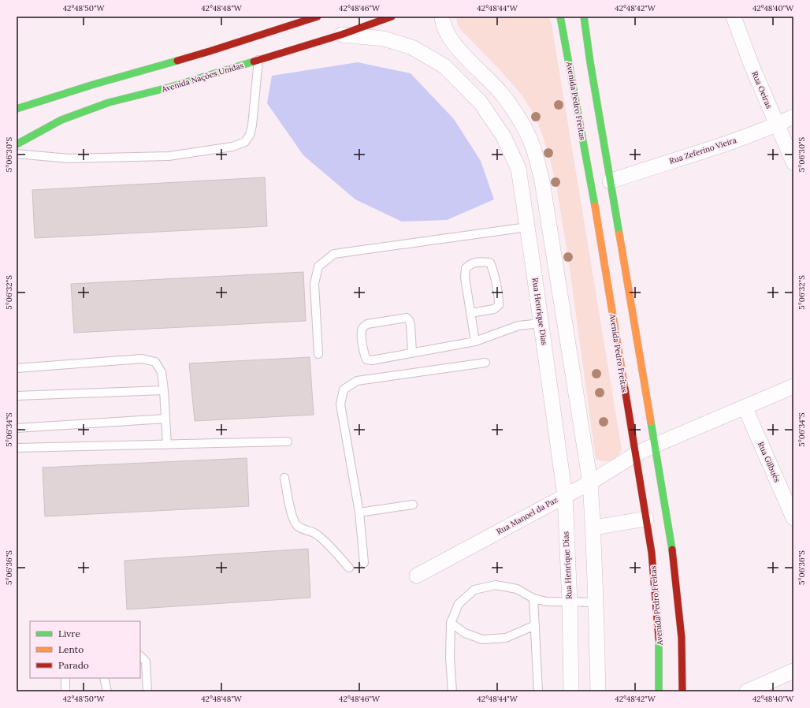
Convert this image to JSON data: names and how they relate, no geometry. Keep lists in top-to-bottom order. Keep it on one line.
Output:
{"streets":{"main road":["Avenida Nações Unidas","Avenida Pedro Freitas"],"street":["Rua Oeiras","Rua Zeferino Vieira","Rua Henrique Dias","Rua Gilbués","Rua Manoel da Paz"]},"crossings":[["Avenida Nações Unidas","Rua Henrique Dias"],["Rua Oeiras","Rua Zeferino Vieira"],["Avenida Pedro Freitas","Rua Manoel da Paz"],["Rua Henrique Dias","Rua Manoel da Paz"]],"legend":["Livre","Lento","Parado"],"coordinates":["42°48'50\"W","42°48'48\"W","42°48'46\"W","42°48'44\"W","42°48'42\"W","42°48'40\"W","5°06'30\"S","5°06'32\"S","5°06'34\"S","5°06'36\"S"]}
